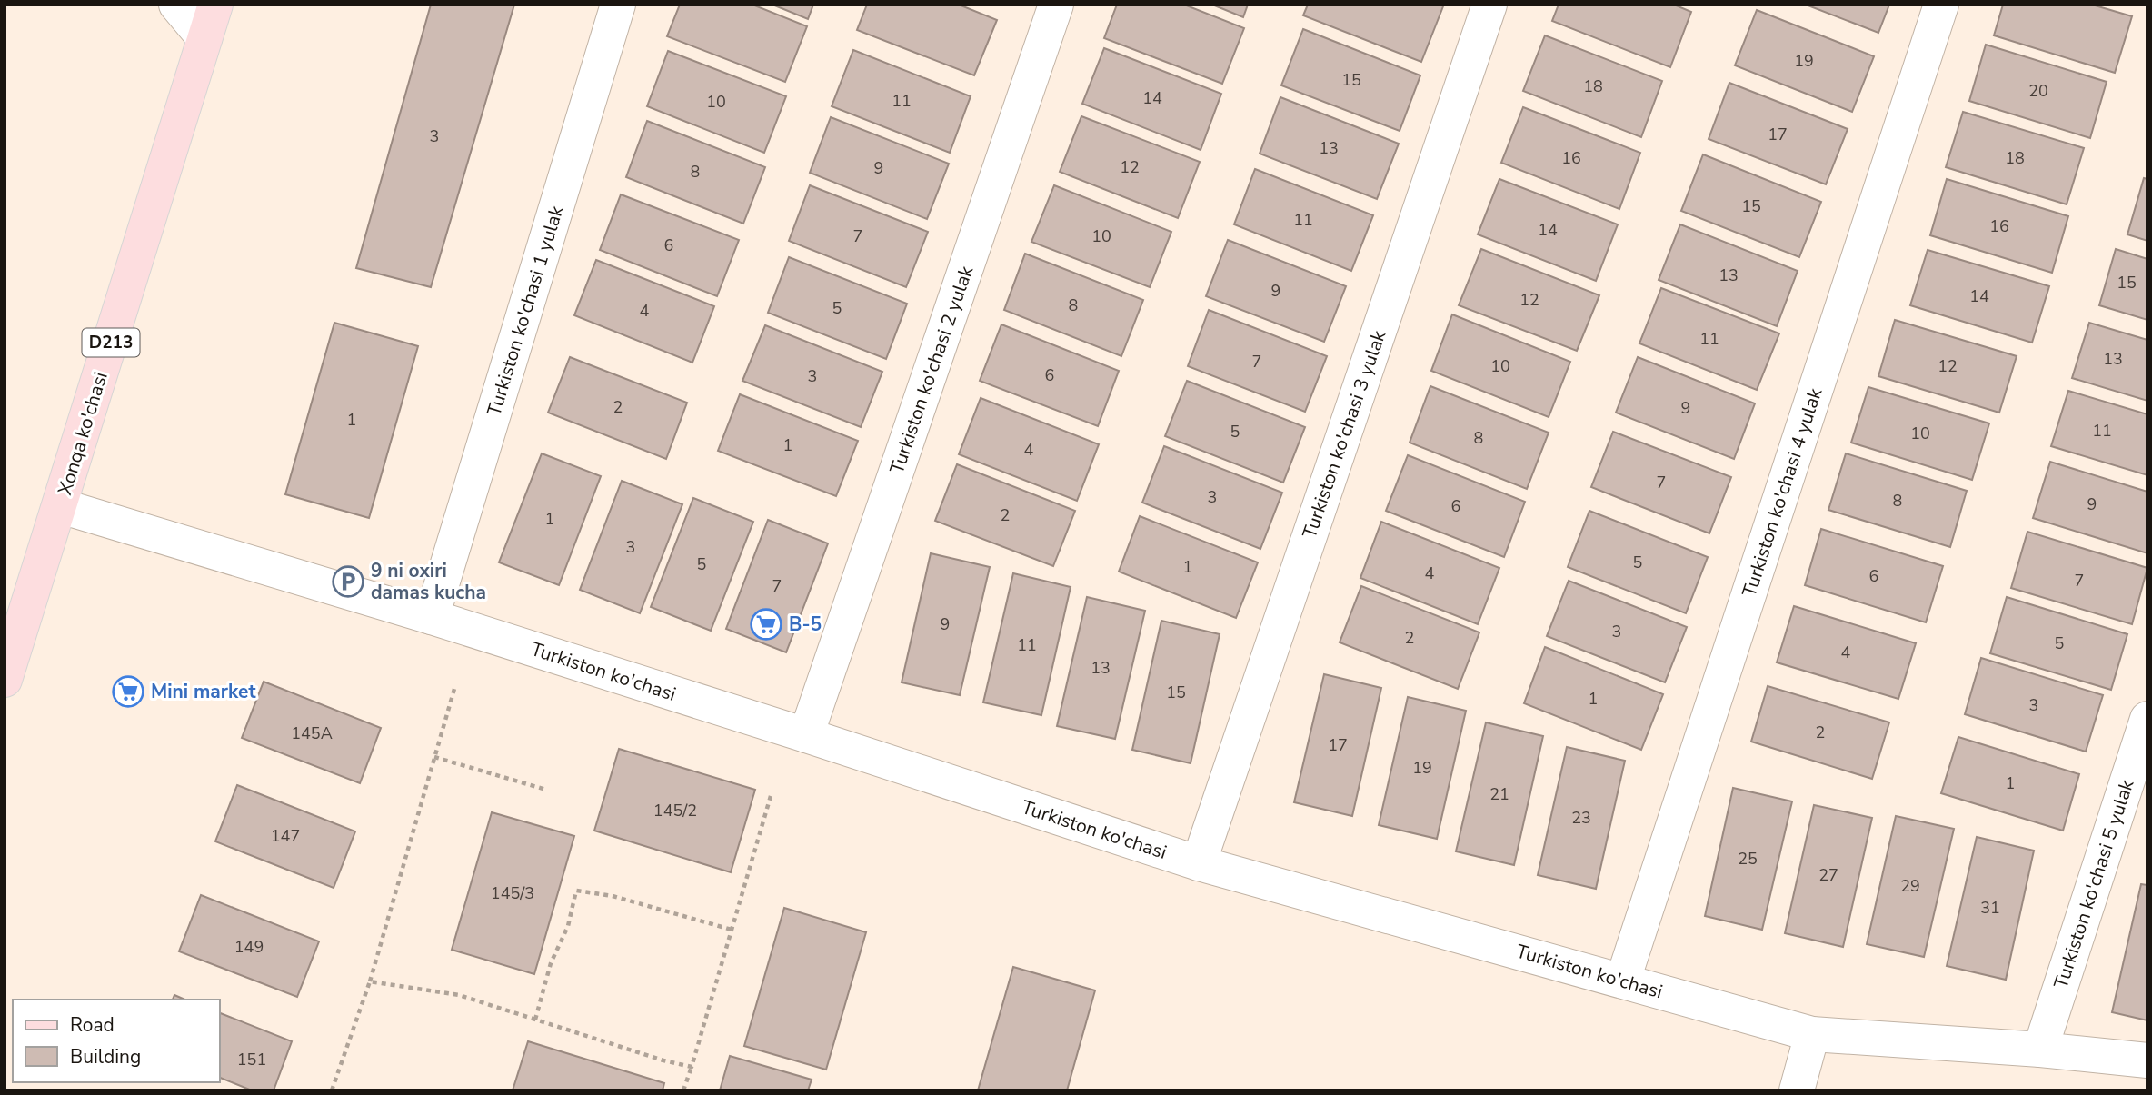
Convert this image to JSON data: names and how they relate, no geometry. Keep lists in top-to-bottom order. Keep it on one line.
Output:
{"streets":{"main road":["D213","Xonqa ko'chasi"],"street":["Turkiston ko'chasi 1 yulak","Turkiston ko'chasi 2 yulak","Turkiston ko'chasi 3 yulak","Turkiston ko'chasi 4 yulak","Turkiston ko'chasi","Turkiston ko'chasi 5 yulak"]},"crossings":[["Turkiston ko'chasi 1 yulak","Turkiston ko'chasi"],["Turkiston ko'chasi 2 yulak","Turkiston ko'chasi"],["Xonqa ko'chasi","Turkiston ko'chasi"],["Turkiston ko'chasi 3 yulak","Turkiston ko'chasi"],["Turkiston ko'chasi 4 yulak","Turkiston ko'chasi"],["Turkiston ko'chasi","Turkiston ko'chasi 5 yulak"]],"places":{"parking":["9 ni oxiri damas kucha"],"supermarket":["В-5","Mini market"]},"house_numbers":["19","15","18","20","14","11","10","17","3","13","16","18","12","9","8","15","11","16","14","7","10","6","13","15","9","14","12","8","5","4","11","13","7","10","12","6","3","2","9","1","11","5","10","8","1","4","7","3","8","9","6","2","1","3","5","5","1","4","6","7","7","9","3","2","5","11","4","13","15","1","3","2","145A","17","19","1","21","145/2","23","147","25","27","29","145/3","31","149","151"],"legend":["Road","Building"]}
